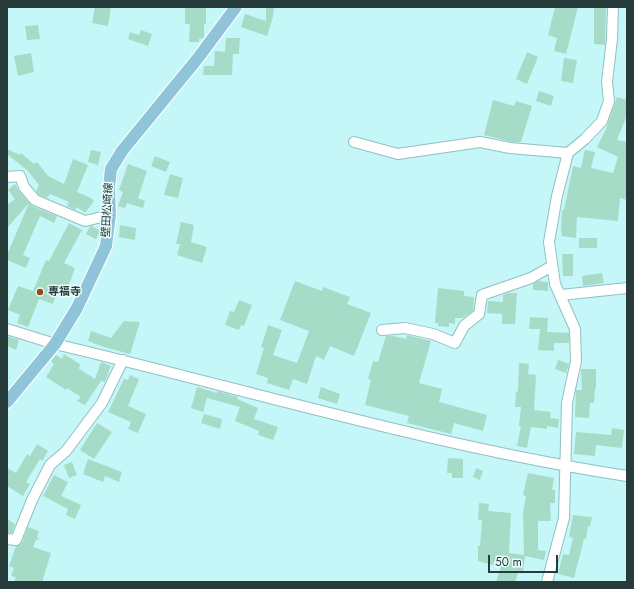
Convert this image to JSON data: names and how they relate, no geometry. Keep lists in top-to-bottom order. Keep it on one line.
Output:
{"streets":{"main road":["壁田松崎線"]},"places":["専福寺"],"scale_bar":"50 m"}
